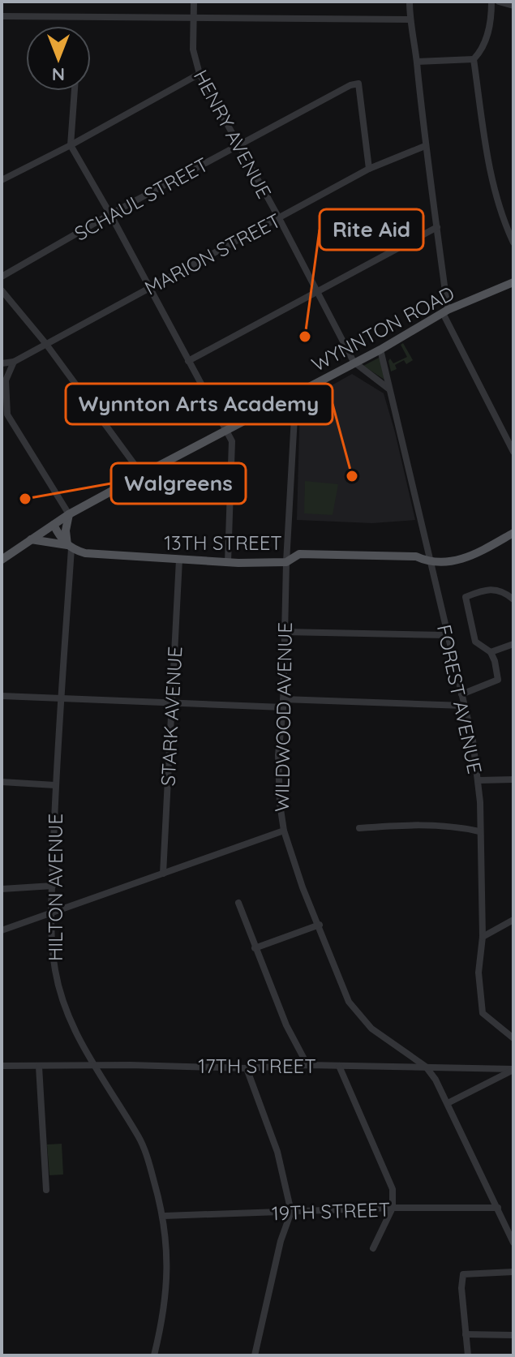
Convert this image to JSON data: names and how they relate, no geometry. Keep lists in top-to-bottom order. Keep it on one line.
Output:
{"streets":{"main road":["WYNNTON ROAD","13TH STREET"],"street":["HENRY AVENUE","SCHAUL STREET","MARION STREET","FOREST AVENUE","STARK AVENUE","WILDWOOD AVENUE","HILTON AVENUE","17TH STREET","19TH STREET"]},"crossings":[["HENRY AVENUE","SCHAUL STREET"],["HENRY AVENUE","MARION STREET"],["HENRY AVENUE","WYNNTON ROAD"],["SCHAUL STREET","MARION STREET"],["WYNNTON ROAD","13TH STREET"],["WYNNTON ROAD","FOREST AVENUE"],["WYNNTON ROAD","WILDWOOD AVENUE"],["13TH STREET","FOREST AVENUE"],["13TH STREET","STARK AVENUE"],["13TH STREET","WILDWOOD AVENUE"],["13TH STREET","HILTON AVENUE"],["WILDWOOD AVENUE","17TH STREET"],["WILDWOOD AVENUE","19TH STREET"],["HILTON AVENUE","17TH STREET"],["HILTON AVENUE","19TH STREET"]],"places":["Rite Aid","Wynnton Arts Academy","Walgreens"],"north":"bottom"}
